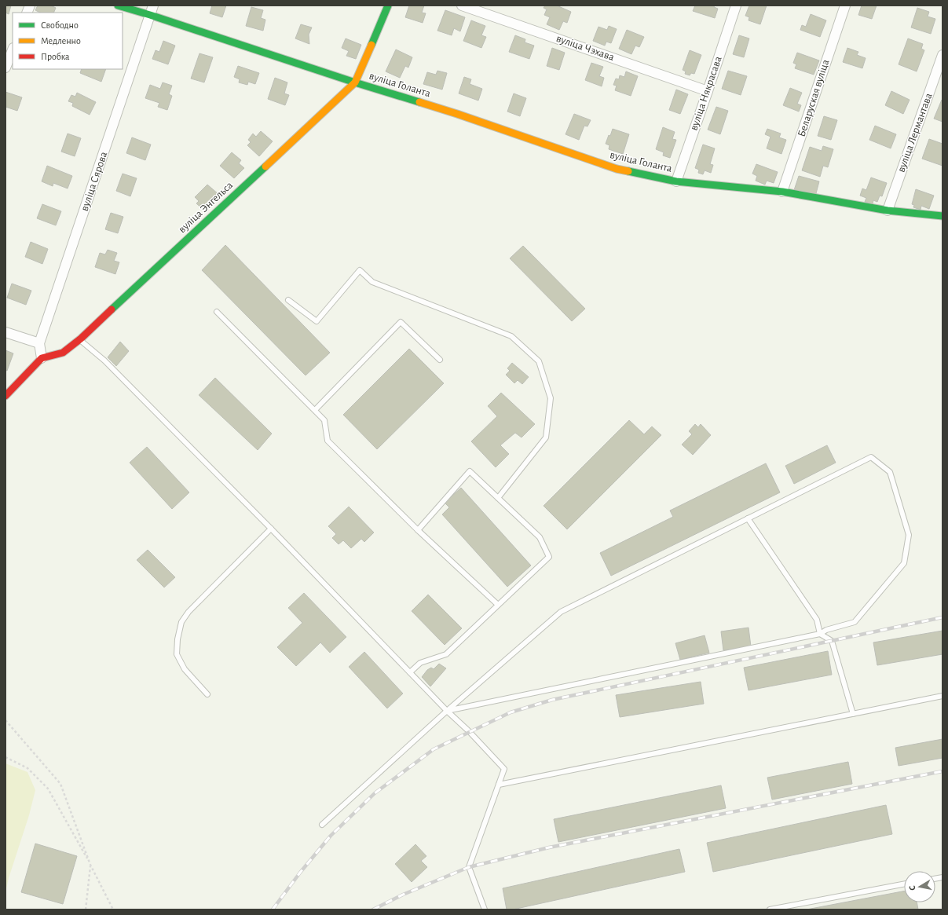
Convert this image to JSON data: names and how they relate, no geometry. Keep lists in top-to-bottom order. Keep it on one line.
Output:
{"streets":{"street":["вуліца Чэхава","вуліца Голанта","вуліца Някрасава","Беларуская вуліца","вуліца Лермантава","вуліца Сярова","вуліца Энгельса"]},"crossings":[["вуліца Чэхава","вуліца Някрасава"],["вуліца Голанта","вуліца Някрасава"],["вуліца Голанта","Беларуская вуліца"],["вуліца Голанта","вуліца Лермантава"],["вуліца Голанта","вуліца Сярова"],["вуліца Голанта","вуліца Энгельса"]],"legend":["Свободно","Медленно","Пробка"],"north":"left"}
